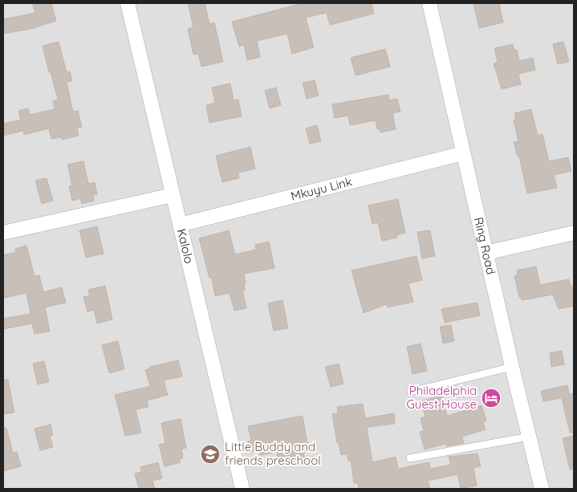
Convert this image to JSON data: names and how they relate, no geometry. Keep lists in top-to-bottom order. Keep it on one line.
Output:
{"streets":{"street":["Mkuyu Link","Kalolo","Ring Road"]},"crossings":[["Mkuyu Link","Kalolo"],["Mkuyu Link","Ring Road"]],"places":{"hotel":["Philadelphia Guest House"],"school or university":["Little Buddy and friends preschool"]}}
